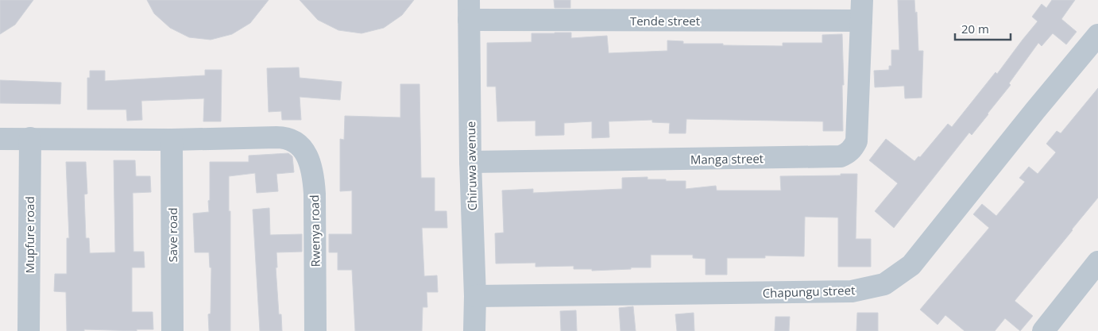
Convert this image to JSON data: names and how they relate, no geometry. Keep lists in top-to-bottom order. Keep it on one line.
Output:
{"streets":{"street":["Tende street","Manga street","Chiruwa avenue","Rwenya road","Mupfure road","Save road","Chapungu street"]},"crossings":[["Tende street","Manga street"],["Tende street","Chiruwa avenue"],["Manga street","Chiruwa avenue"],["Chiruwa avenue","Chapungu street"],["Rwenya road","Save road"]],"scale_bar":"20 m"}
